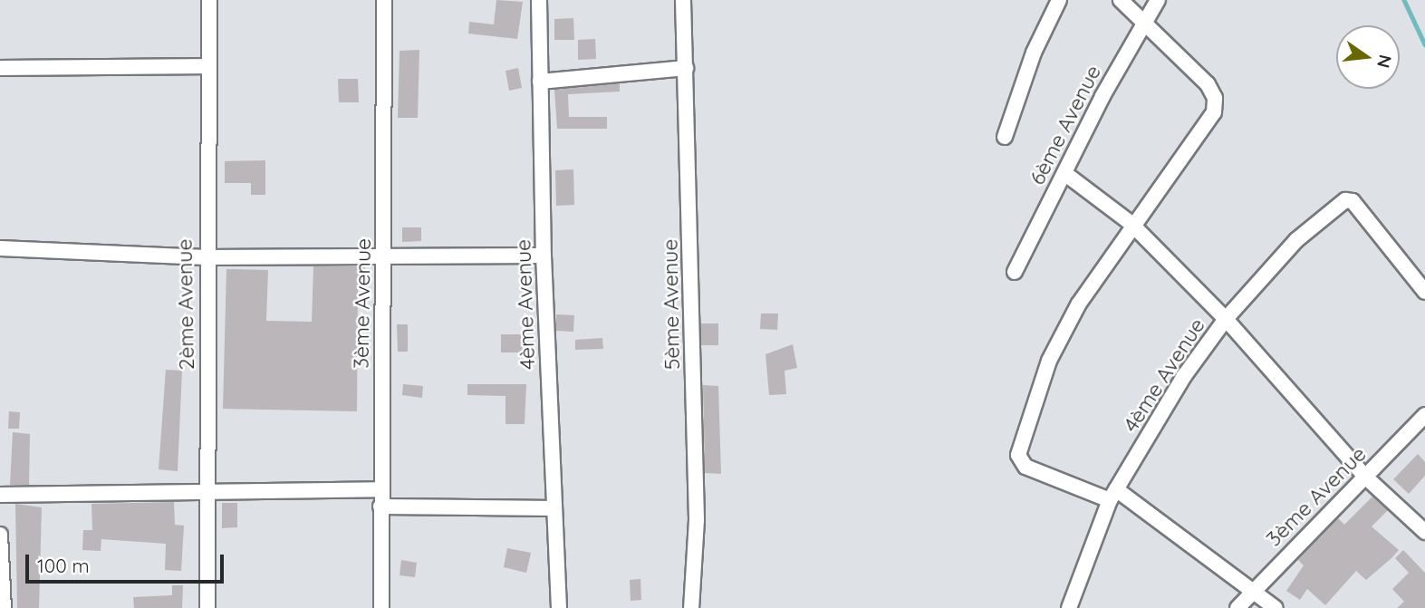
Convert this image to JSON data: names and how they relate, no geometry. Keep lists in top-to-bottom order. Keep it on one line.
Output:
{"streets":{"street":["6ème Avenue","3ème Avenue","2ème Avenue","4ème Avenue","5ème Avenue"]},"scale_bar":"100 m","north":"right"}
